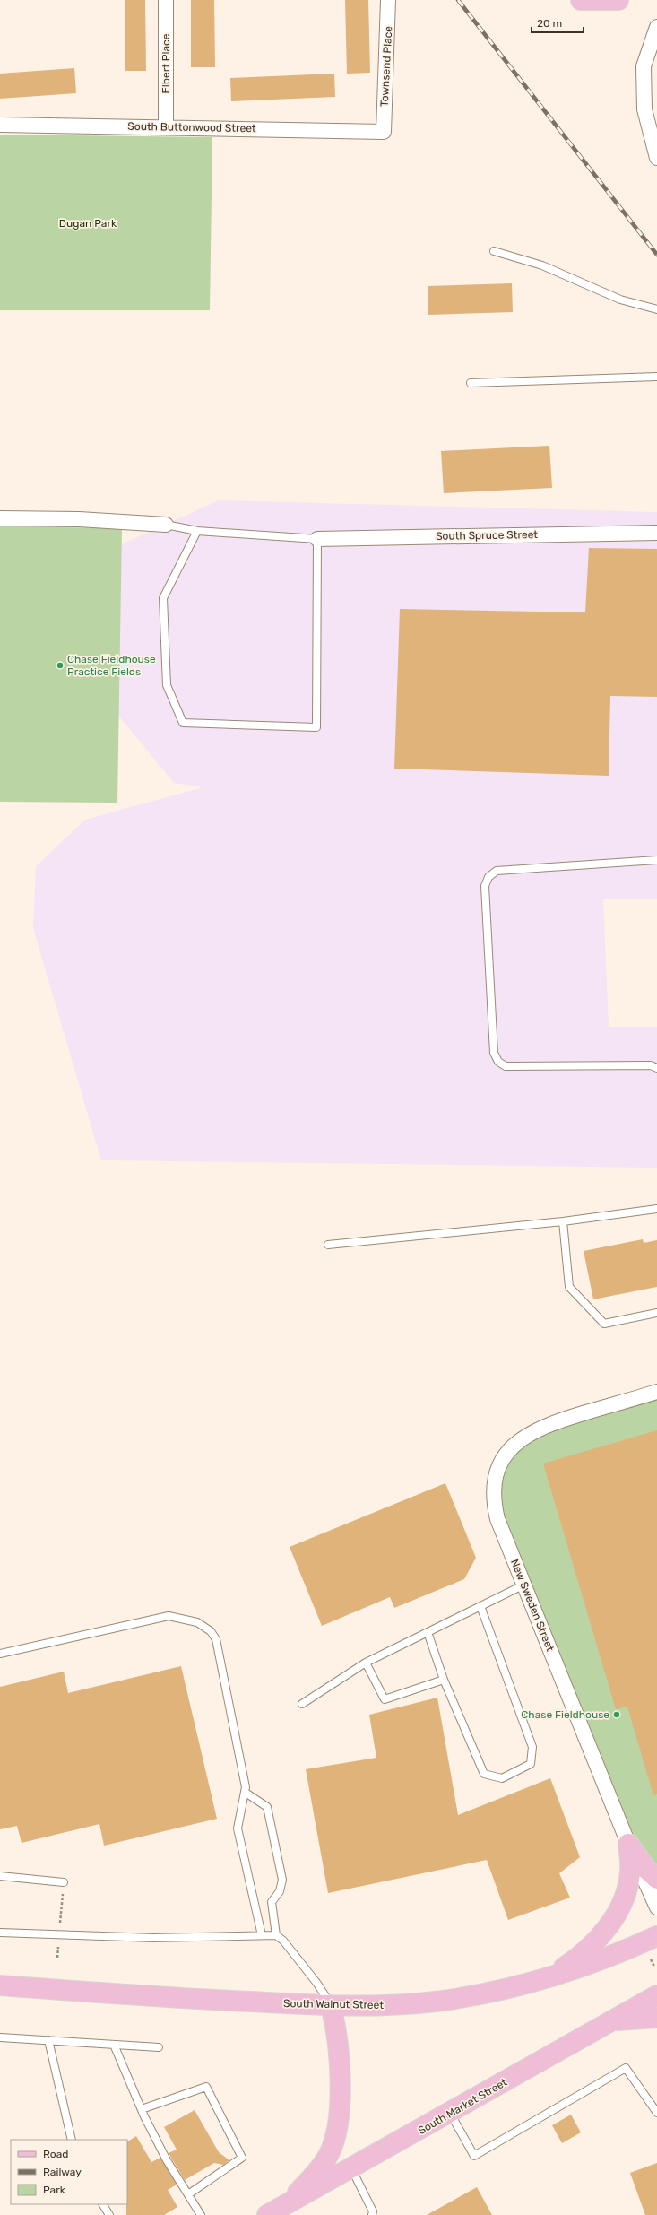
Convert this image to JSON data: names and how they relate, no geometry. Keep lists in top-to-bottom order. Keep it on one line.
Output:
{"streets":{"main road":["South Walnut Street","South Market Street"],"street":["Elbert Place","Townsend Place","South Buttonwood Street","South Spruce Street","New Sweden Street"]},"crossings":[["Elbert Place","South Buttonwood Street"],["Townsend Place","South Buttonwood Street"]],"parks":["Dugan Park"],"places":["Chase Fieldhouse Practice Fields","Chase Fieldhouse"],"legend":["Road","Railway","Park"],"scale_bar":"20 m"}
